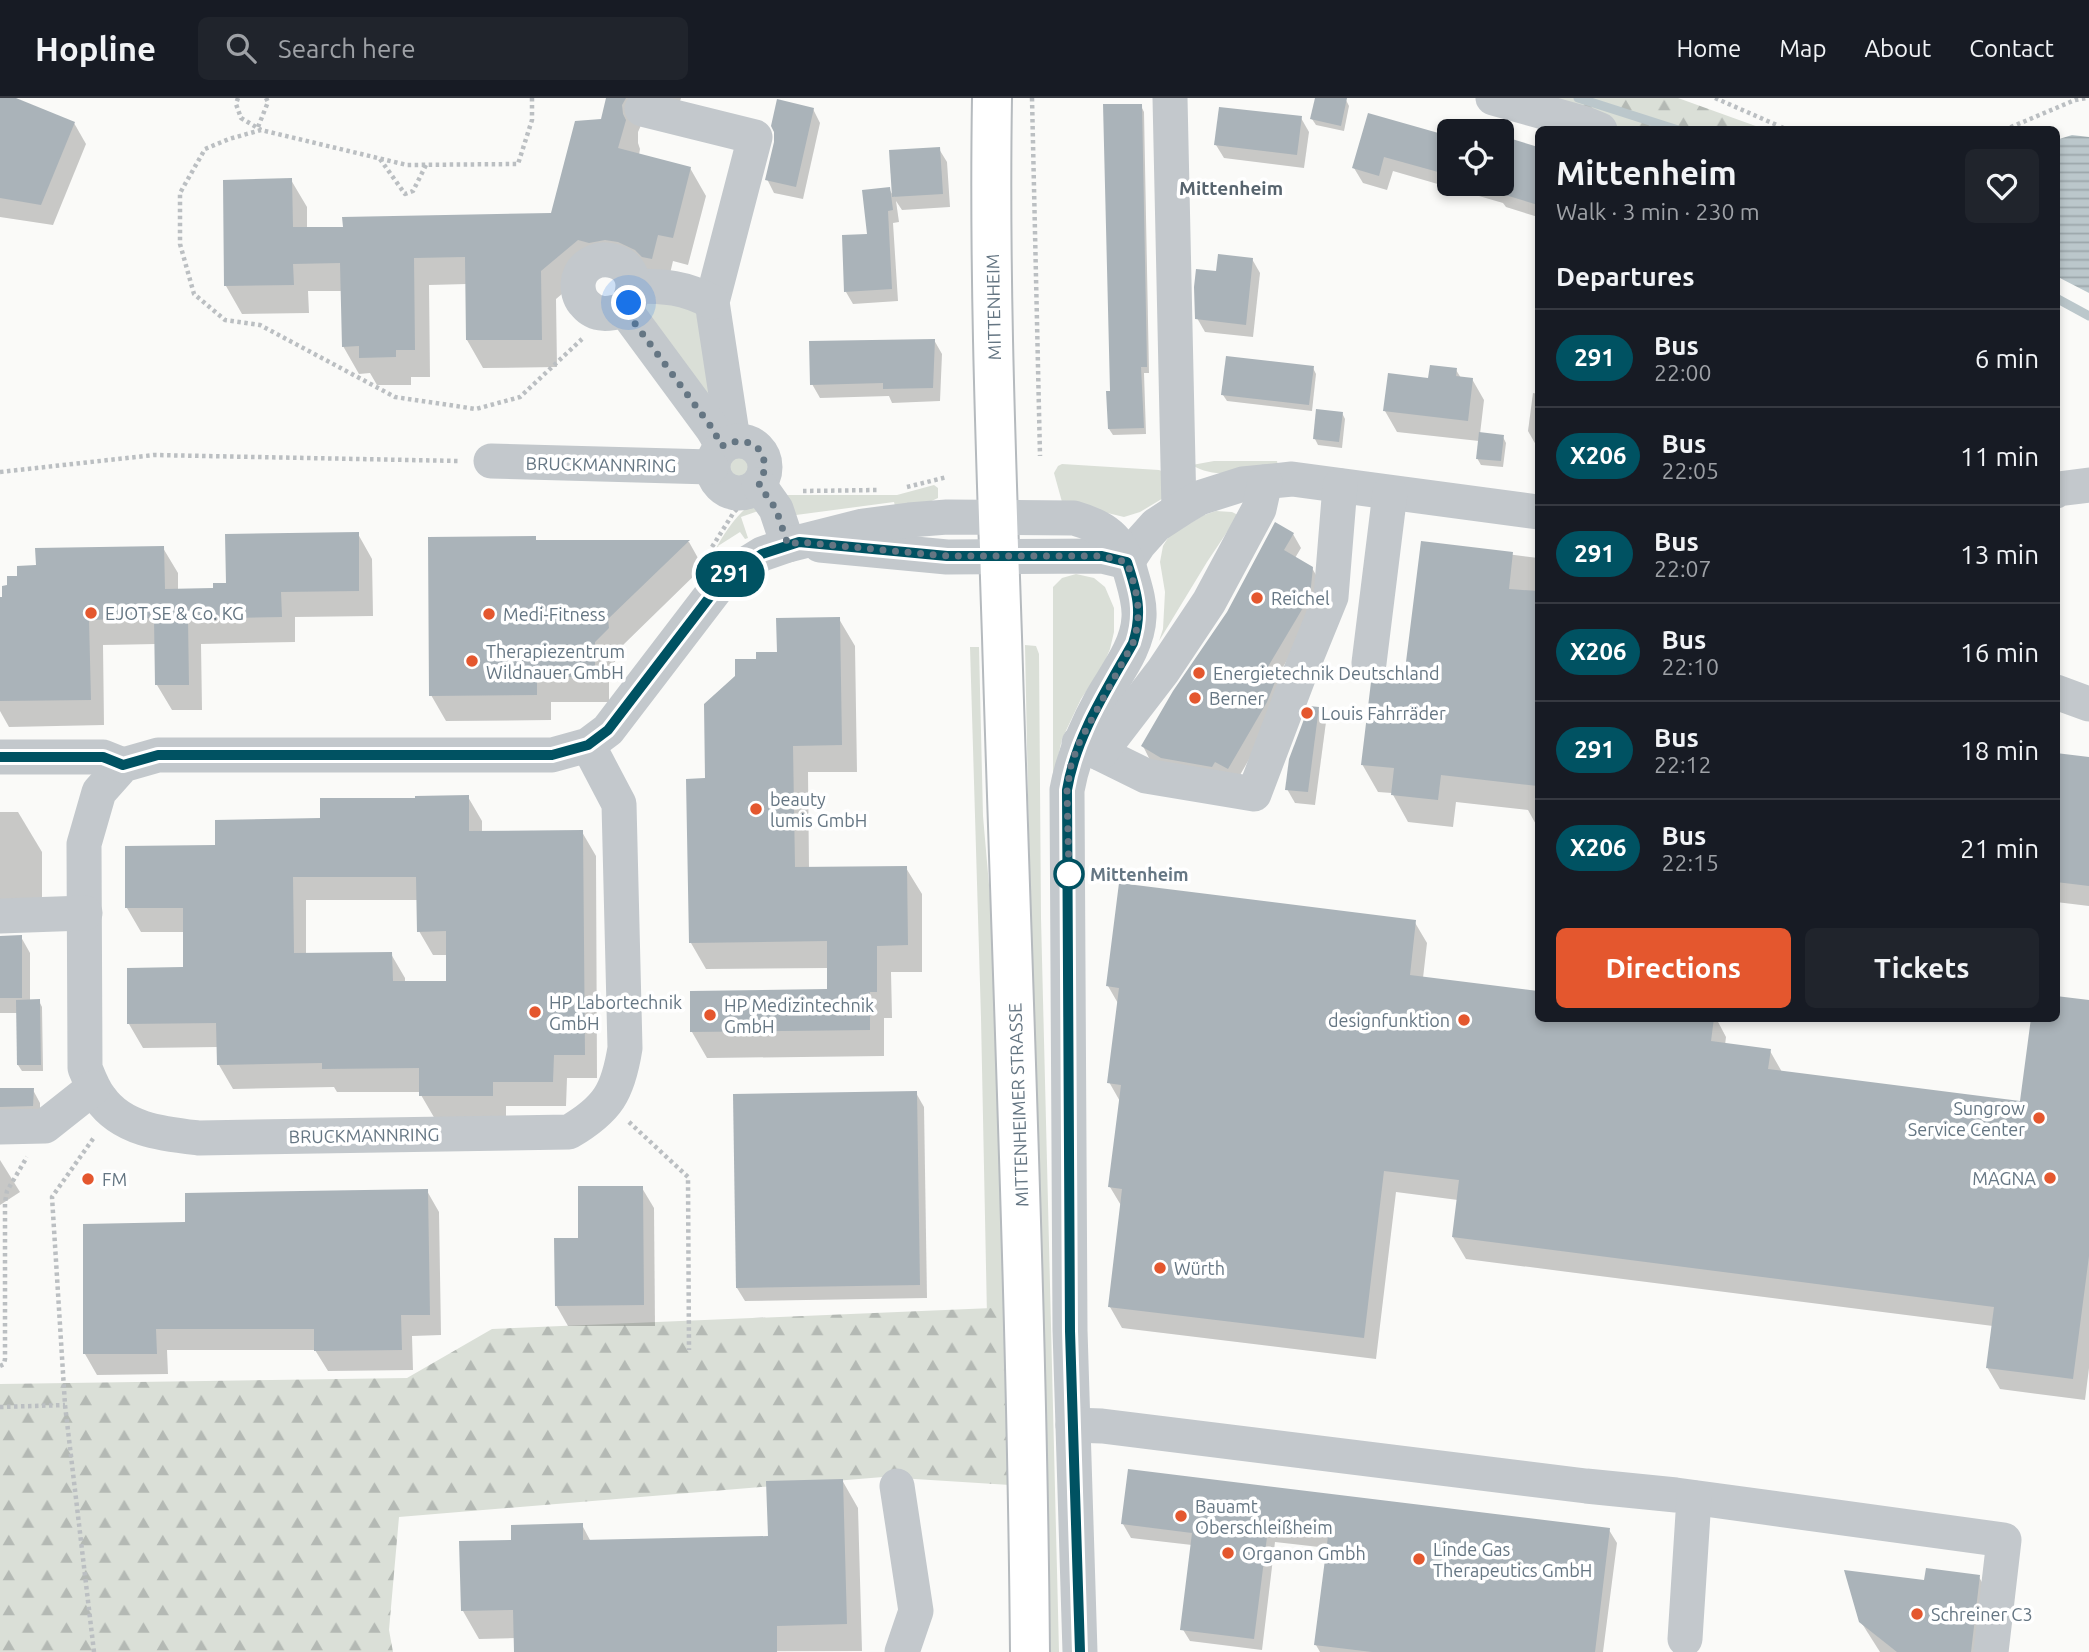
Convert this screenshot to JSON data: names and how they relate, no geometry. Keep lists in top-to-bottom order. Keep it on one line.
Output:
{"streets":{"main road":["MITTENHEIM","MITTENHEIMER STRASSE"],"street":["BRUCKMANNRING"]},"crossings":[["MITTENHEIM","MITTENHEIMER STRASSE"]],"districts":["Mittenheim"],"places":["Reichel","EJOT SE & Co. KG","Medi-Fitness","Therapiezentrum Wildnauer GmbH","Energietechnik Deutschland","Berner","Louis Fahrräder","beauty lumis GmbH","Mittenheim","HP Labortechnik GmbH","HP Medizintechnik GmbH","designfunktion","Sungrow Service Center","MAGNA","FM","Würth","Bauamt Oberschleißheim","Organon Gmbh","Linde Gas Therapeutics GmbH","Schreiner C3"],"lines":["bus line 291"],"page":{"header":"Hopline","search":"Search here","nav":["Home","Map","About","Contact"],"on_map":"291","heading":[["Mittenheim","Walk · 3 min · 230 m"],"Departures"],"list":[{"mark":"291","name":"Bus","note":"22:00","value":"6 min"},{"mark":"X206","name":"Bus","note":"22:05","value":"11 min"},{"mark":"291","name":"Bus","note":"22:07","value":"13 min"},{"mark":"X206","name":"Bus","note":"22:10","value":"16 min"},{"mark":"291","name":"Bus","note":"22:12","value":"18 min"},{"mark":"X206","name":"Bus","note":"22:15","value":"21 min"}],"buttons":["Directions","Tickets"]}}
